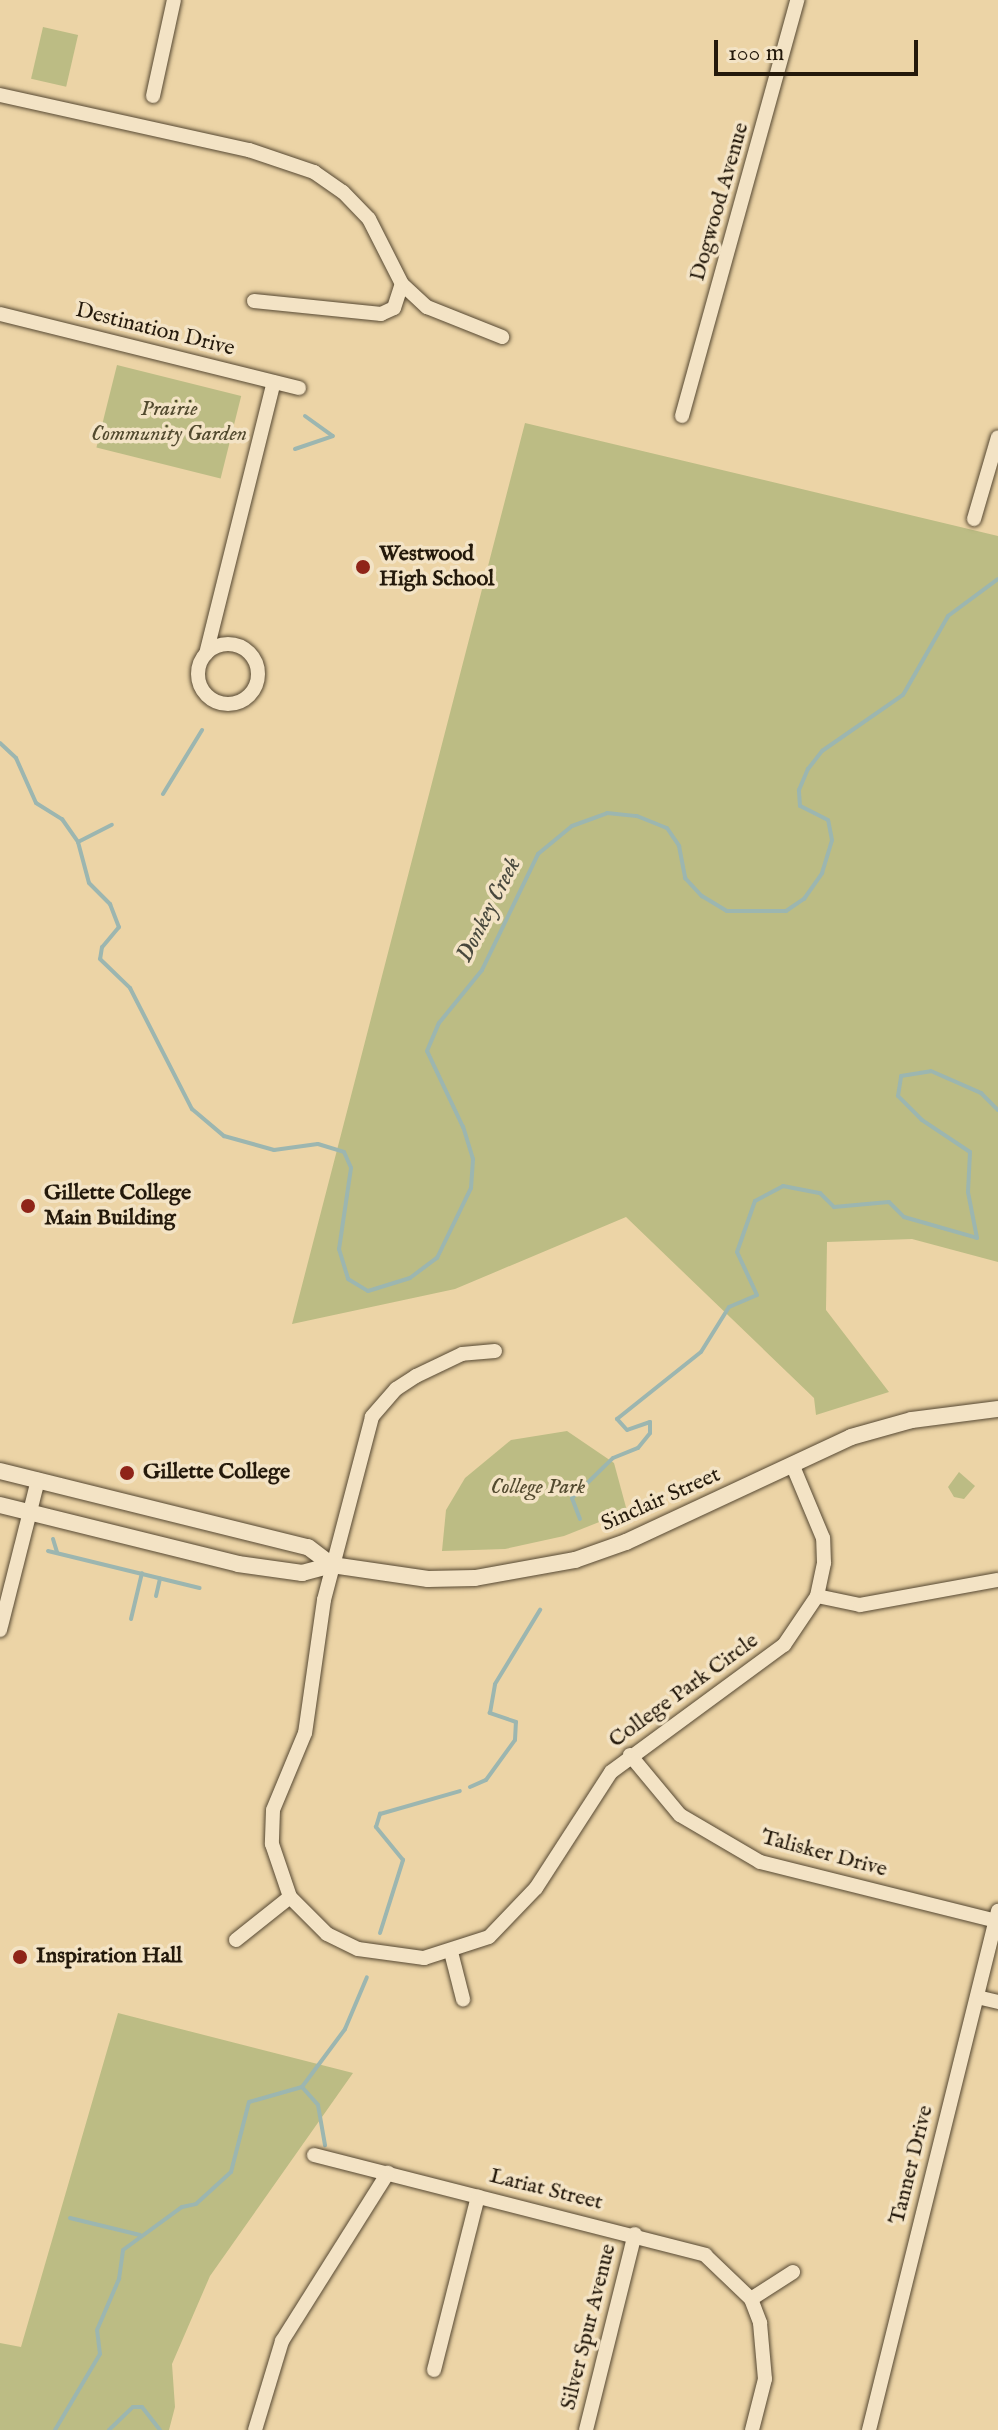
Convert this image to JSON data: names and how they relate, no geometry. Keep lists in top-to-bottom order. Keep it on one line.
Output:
{"streets":{"street":["Dogwood Avenue","Destination Drive","Sinclair Street","College Park Circle","Talisker Drive","Tanner Drive","Lariat Street","Silver Spur Avenue"]},"crossings":[["Sinclair Street","College Park Circle"],["College Park Circle","Talisker Drive"],["Talisker Drive","Tanner Drive"],["Lariat Street","Silver Spur Avenue"]],"water":["Donkey Creek"],"parks":["Prairie Community Garden","College Park"],"places":["Westwood High School","Gillette College Main Building","Gillette College","Inspiration Hall"],"scale_bar":"100 m"}
